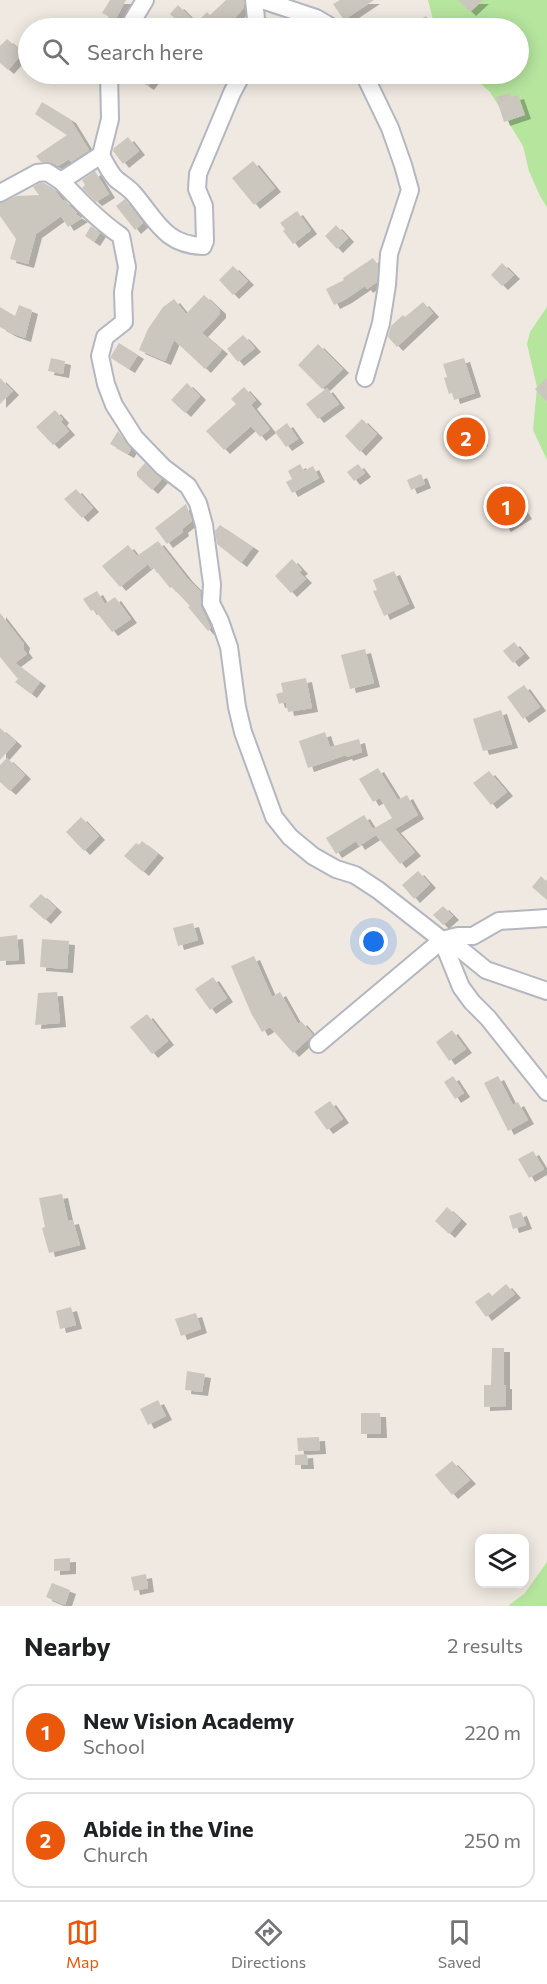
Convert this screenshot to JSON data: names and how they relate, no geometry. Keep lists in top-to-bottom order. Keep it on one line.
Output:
{"page":{"search":"Search here","pins":["2","1"],"heading":["Nearby","2 results"],"list":[{"mark":"1","name":"New Vision Academy","note":"School","value":"220 m"},{"mark":"2","name":"Abide in the Vine","note":"Church","value":"250 m"}],"nav":["Map","Directions","Saved"]}}
